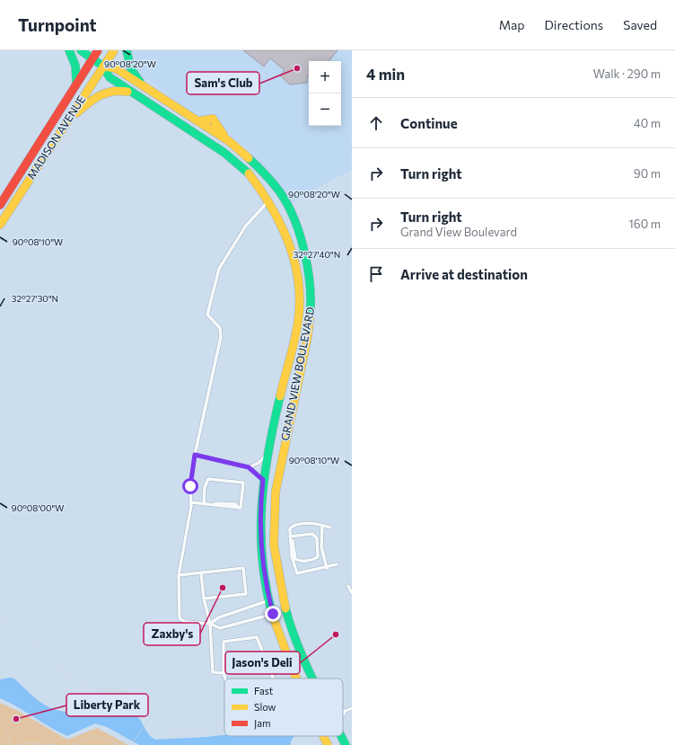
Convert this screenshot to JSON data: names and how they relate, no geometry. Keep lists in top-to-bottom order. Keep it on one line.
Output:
{"streets":{"main road":["MADISON AVENUE","GRAND VIEW BOULEVARD"]},"crossings":[["MADISON AVENUE","GRAND VIEW BOULEVARD"]],"places":["Sam's Club","Zaxby's","Jason's Deli","Liberty Park"],"legend":["Fast","Slow","Jam"],"page":{"header":"Turnpoint","nav":["Map","Directions","Saved"],"heading":["4 min","Walk · 290 m"],"map_buttons":["+","−"],"list":[["Continue","40 m"],["Turn right","90 m"],["Turn right","Grand View Boulevard","160 m"],"Arrive at destination"]},"coordinates":["90°08'20\"W","90°08'10\"W","32°27'40\"N","32°27'30\"N","90°08'00\"W"]}
